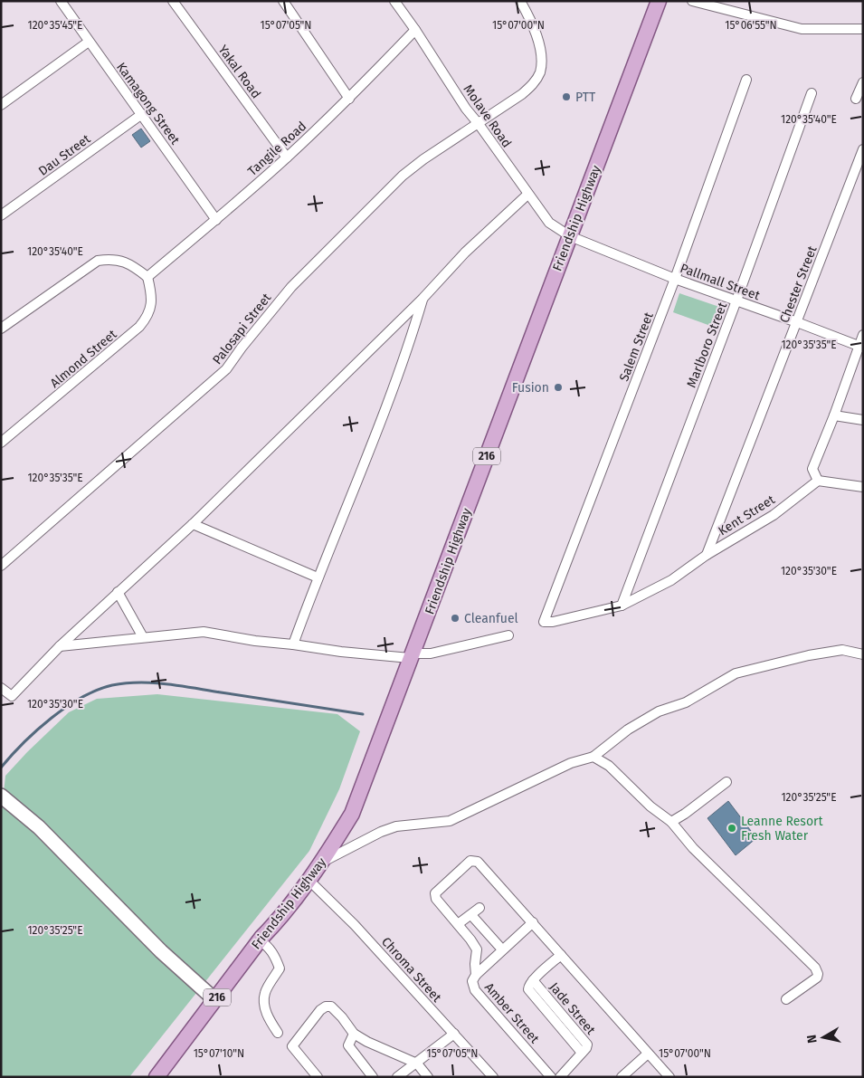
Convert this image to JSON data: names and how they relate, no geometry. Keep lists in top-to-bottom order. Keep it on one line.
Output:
{"streets":{"main road":["Friendship Highway","216"],"street":["Yakal Road","Kamagong Street","Molave Road","Tangile Road","Dau Street","Pallmall Street","Chester Street","Palosapi Street","Marlboro Street","Salem Street","Almond Street","Kent Street","Chroma Street","Jade Street","Amber Street"]},"crossings":[["Yakal Road","Tangile Road"],["Kamagong Street","Tangile Road"],["Kamagong Street","Dau Street"],["Molave Road","Tangile Road"],["Molave Road","Friendship Highway"],["Molave Road","Pallmall Street"],["Molave Road","Palosapi Street"],["Tangile Road","Almond Street"],["Friendship Highway","Pallmall Street"],["Friendship Highway","Chroma Street"],["Pallmall Street","Chester Street"],["Pallmall Street","Marlboro Street"],["Pallmall Street","Salem Street"],["Chester Street","Kent Street"],["Marlboro Street","Kent Street"],["Salem Street","Kent Street"]],"places":["PTT","Fusion","Cleanfuel","Leanne Resort Fresh Water"],"north":"left","coordinates":["15°07'05\"N","15°07'00\"N","15°06'55\"N","120°35'45\"E","120°35'40\"E","120°35'35\"E","120°35'30\"E","120°35'25\"E","15°07'10\"N"]}
